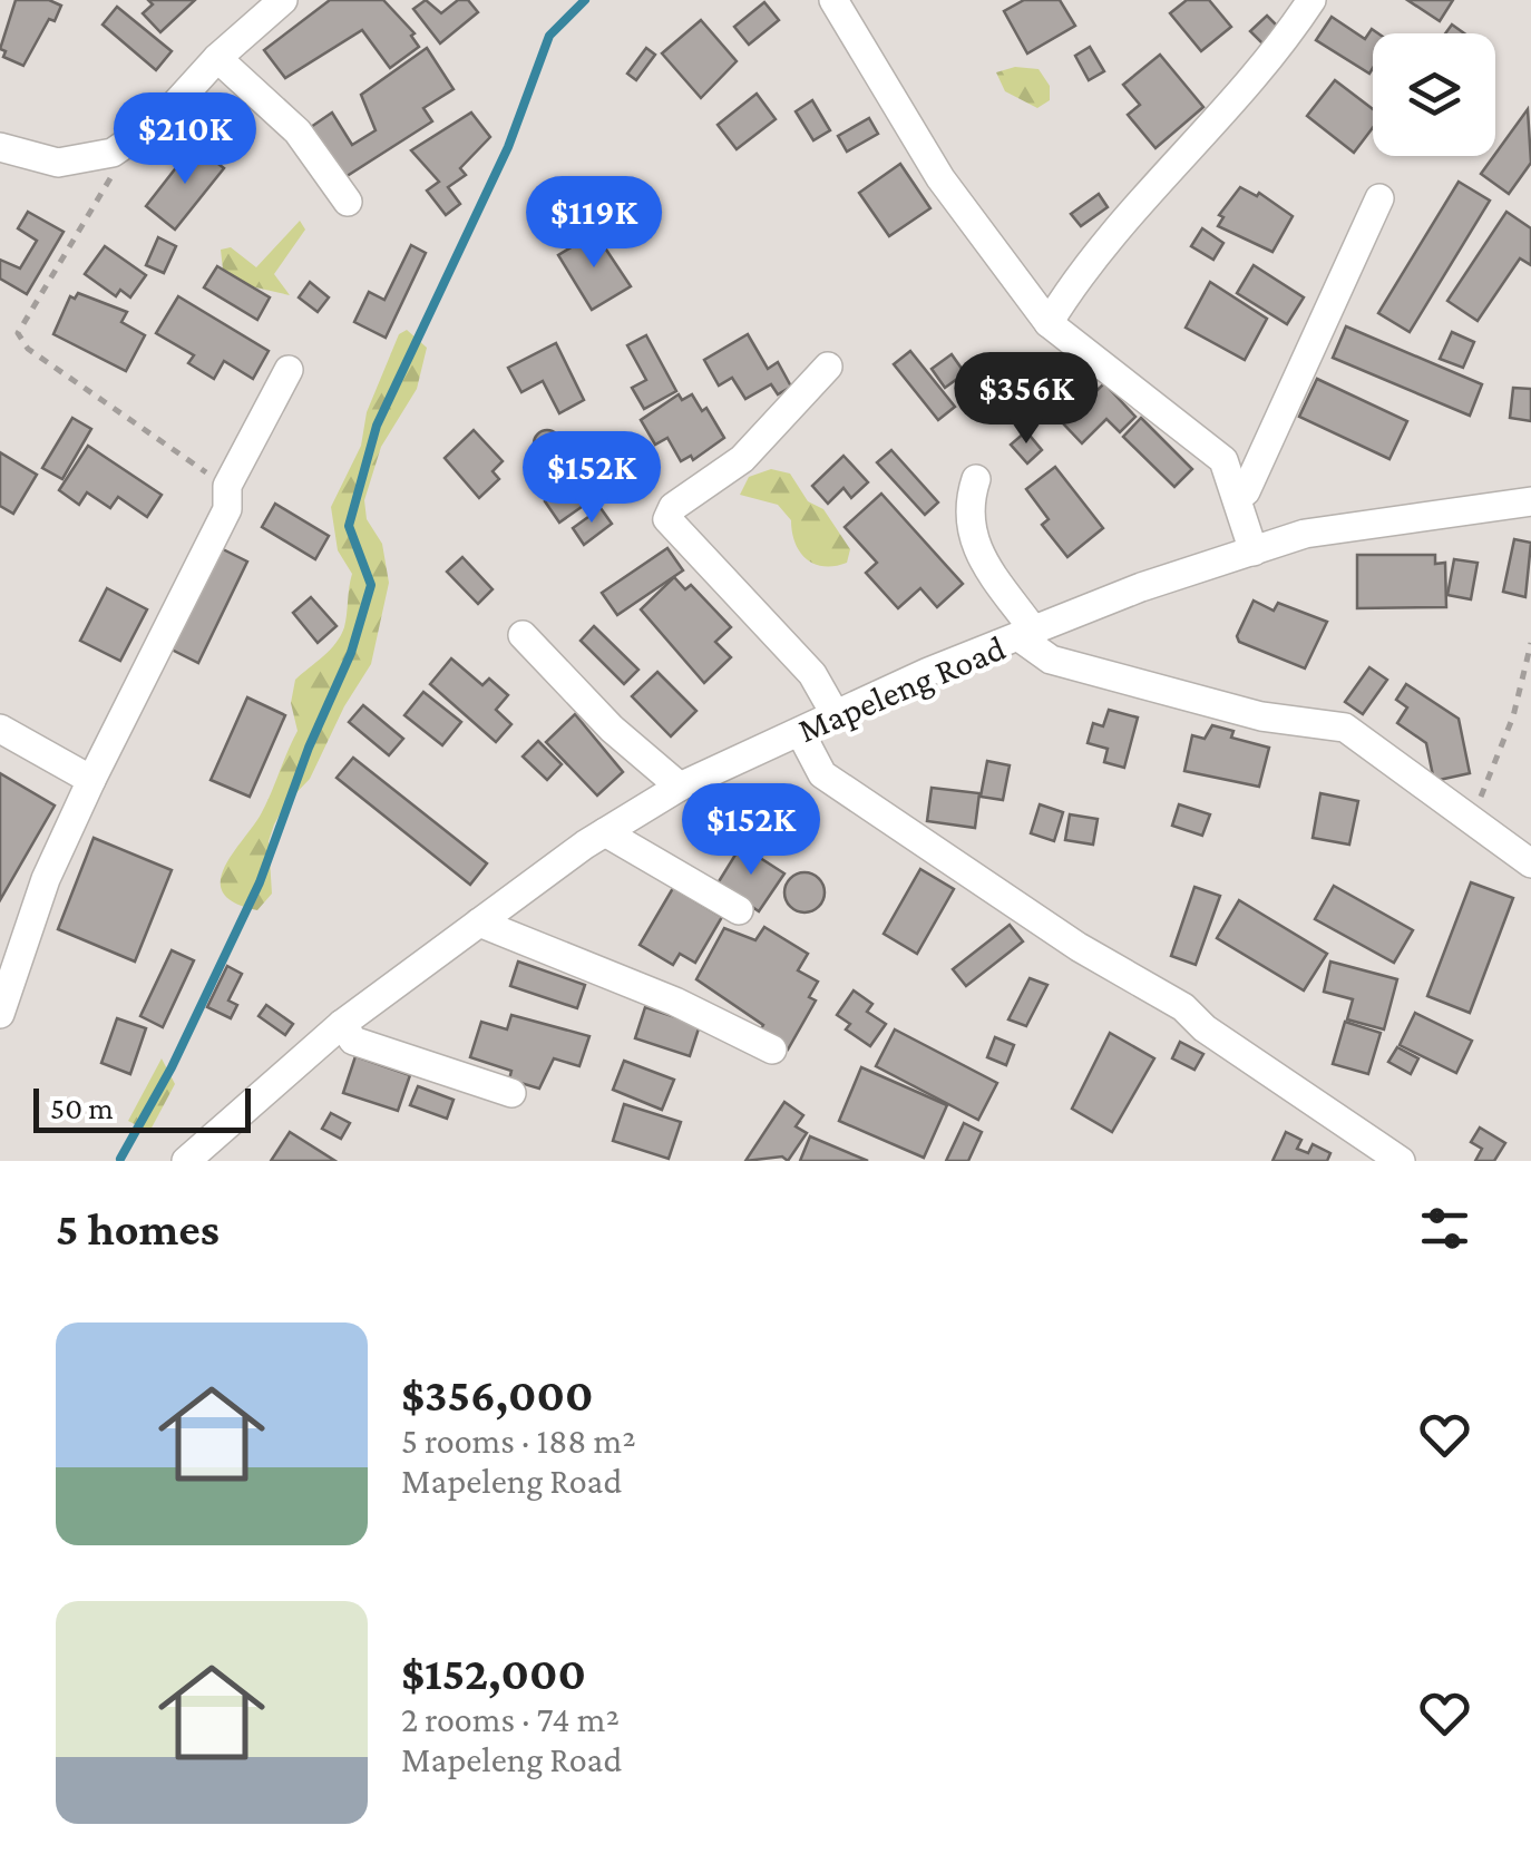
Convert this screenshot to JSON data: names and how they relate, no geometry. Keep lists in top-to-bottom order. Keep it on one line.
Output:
{"streets":{"street":["Mapeleng Road"]},"scale_bar":"50 m","page":{"price":["$210K","$119K","$356K","$152K","$152K"],"scale":"50 m","heading":"5 homes","list":[{"name":"$356,000","note":"5 rooms · 188 m² · Mapeleng Road"},{"name":"$152,000","note":"2 rooms · 74 m² · Mapeleng Road"}]}}
